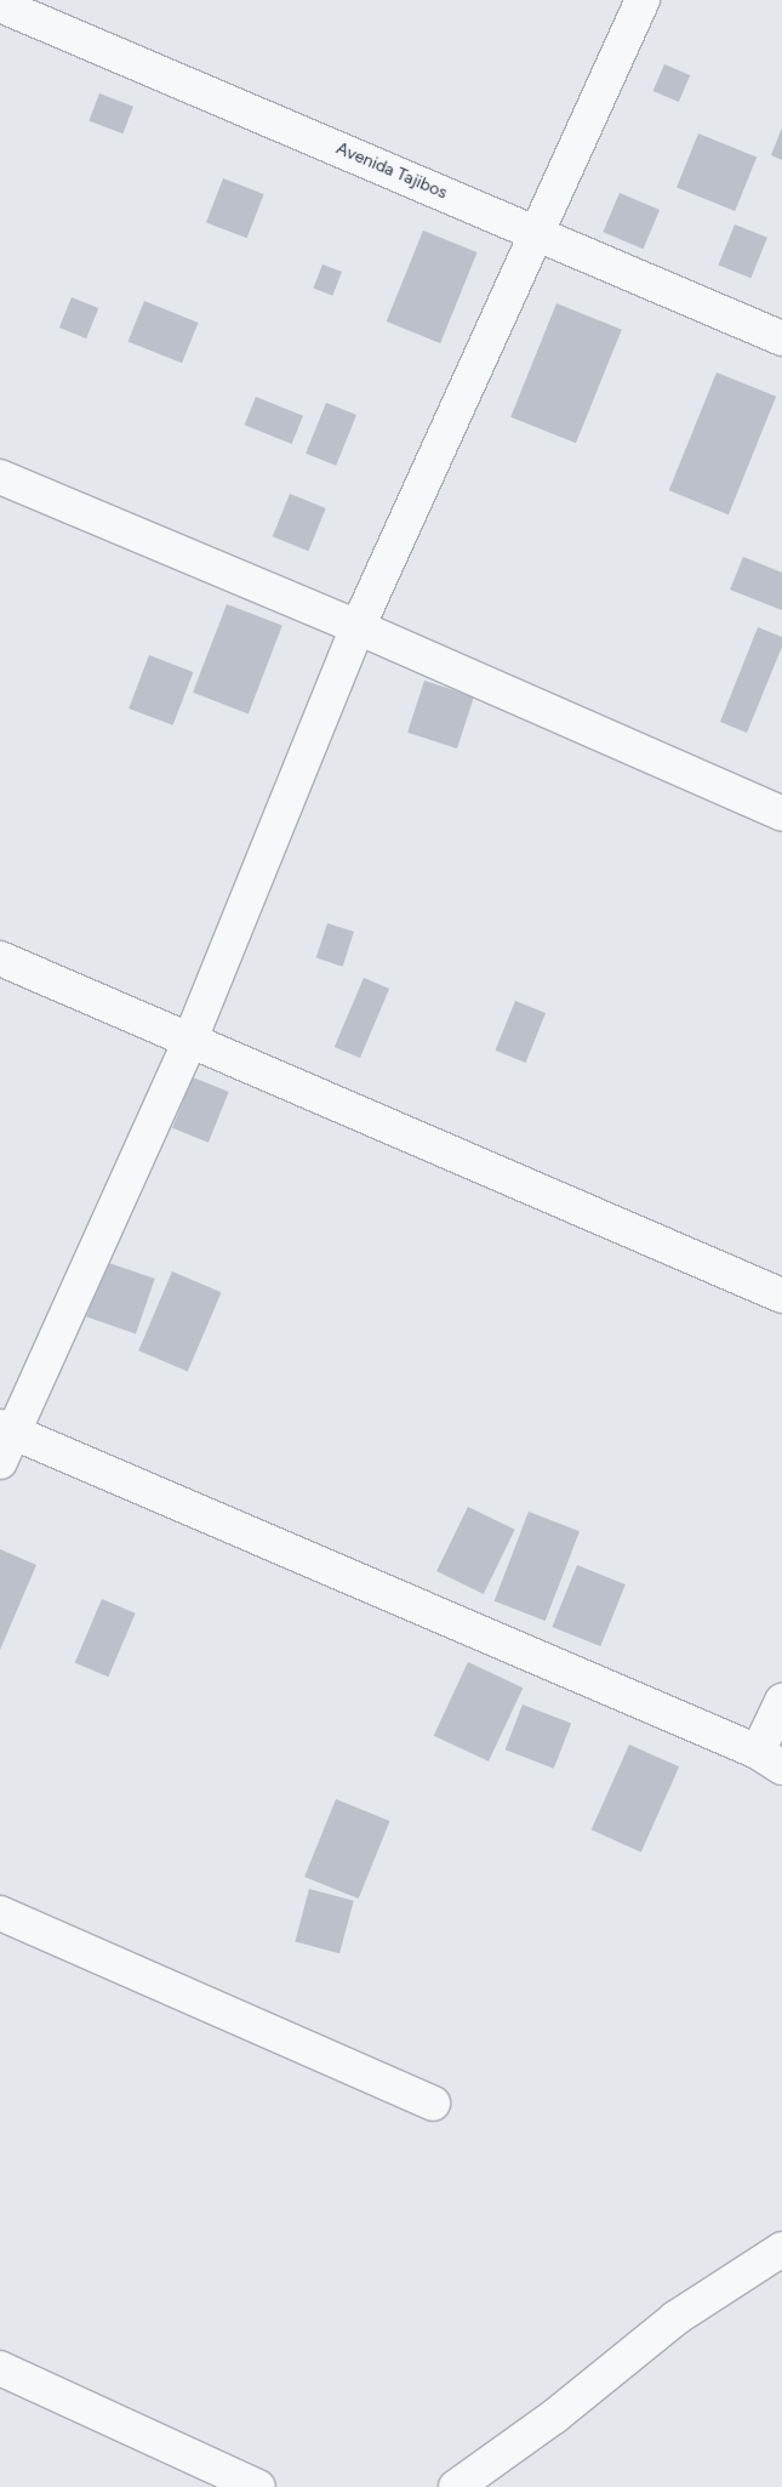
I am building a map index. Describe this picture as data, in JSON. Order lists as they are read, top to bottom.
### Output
{
  "streets": {
    "street": ["Avenida Tajibos"]
  }
}
